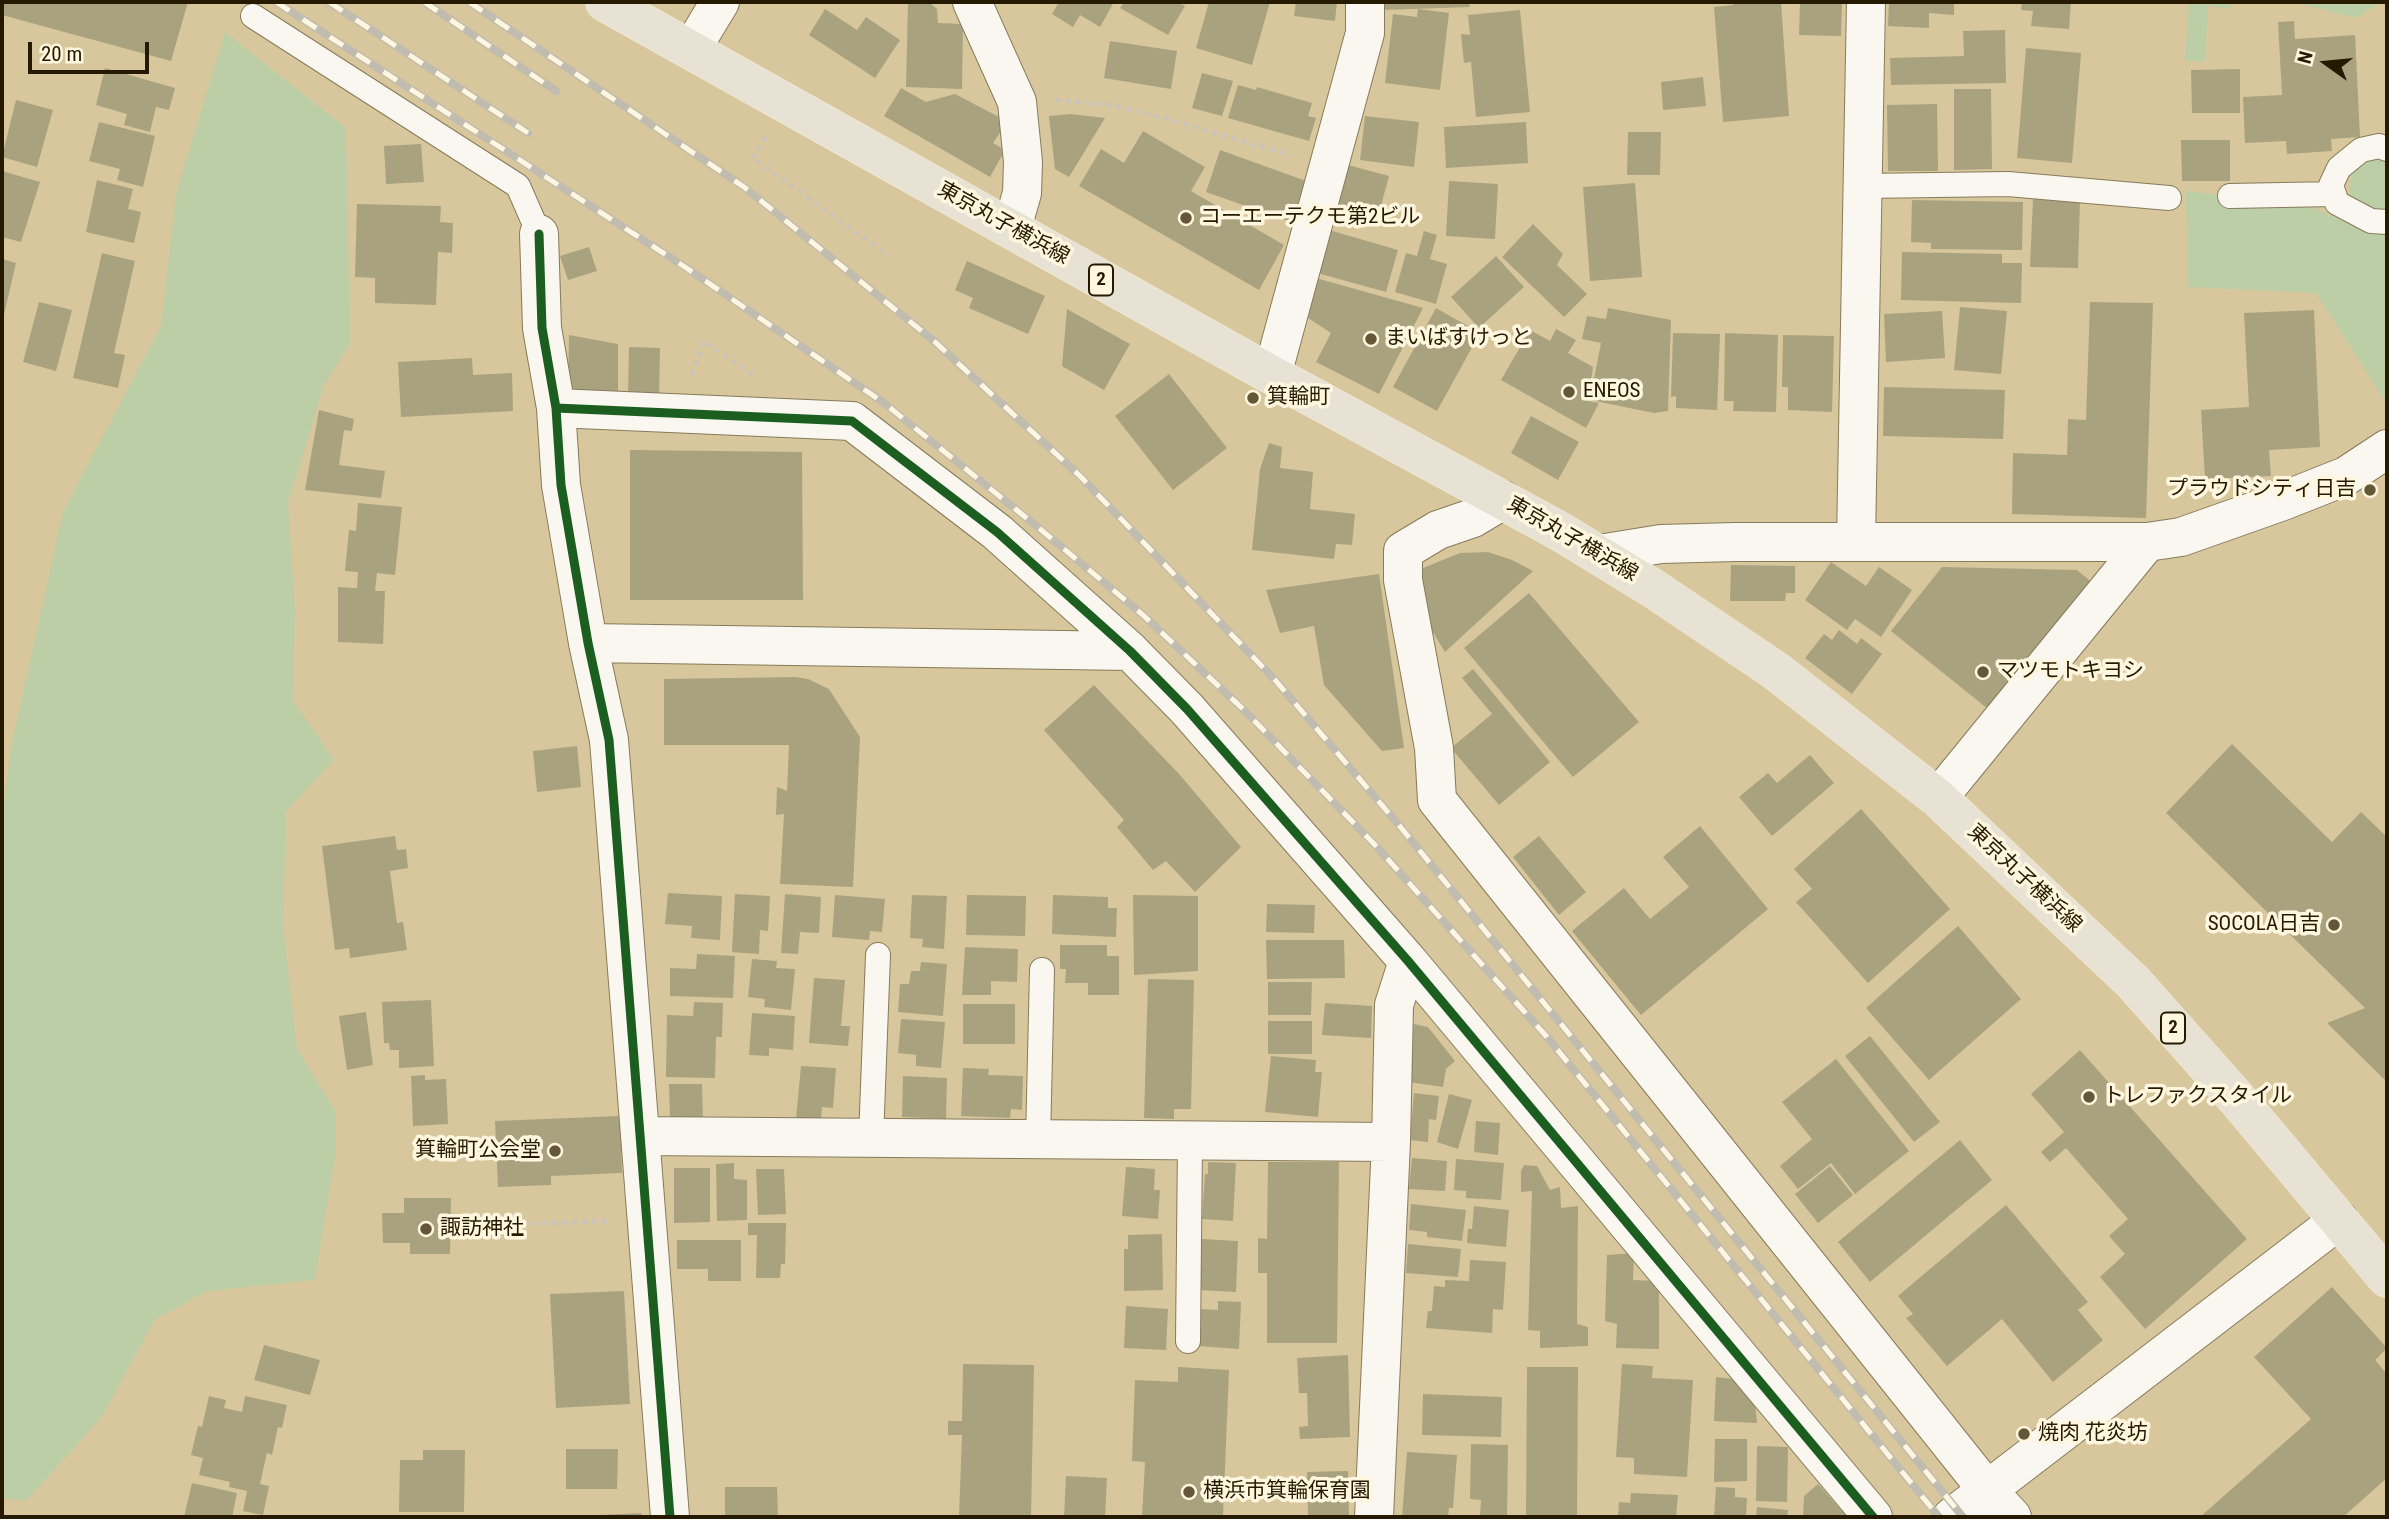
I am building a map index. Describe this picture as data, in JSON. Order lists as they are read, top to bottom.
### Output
{
  "streets": {
    "main road": ["東京丸子横浜線", "2"]
  },
  "places": [
    "コーエーテクモ第2ビル",
    "まいばすけっと",
    "ENEOS",
    "箕輪町",
    "プラウドシティ日吉",
    "マツモトキヨシ",
    "SOCOLA日吉",
    "トレファクスタイル",
    "箕輪町公会堂",
    "諏訪神社",
    "焼肉 花炎坊",
    "横浜市箕輪保育園"
  ],
  "scale_bar": "20 m",
  "north": "left"
}
